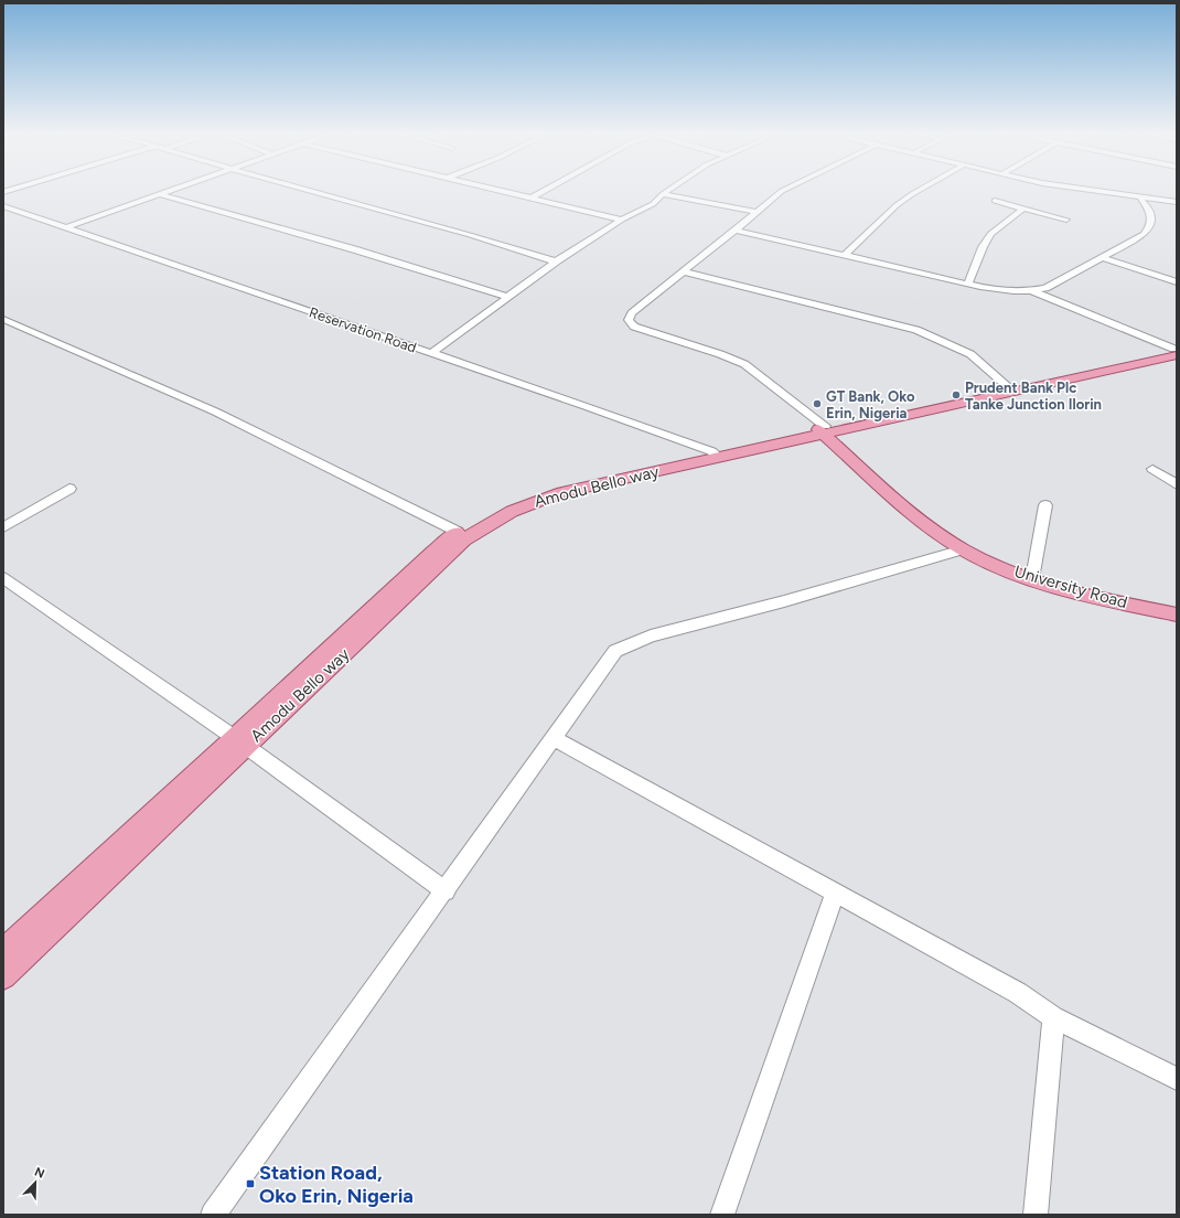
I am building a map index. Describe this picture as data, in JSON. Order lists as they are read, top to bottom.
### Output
{
  "streets": {
    "main road": ["Amodu Bello way", "University Road"],
    "street": ["Reservation Road"]
  },
  "crossings": [
    ["Reservation Road", "Amodu Bello way"],
    ["Amodu Bello way", "University Road"]
  ],
  "places": {
    "other": ["Prudent Bank Plc Tanke Junction Ilorin", "GT Bank, Oko Erin, Nigeria"],
    "transit": ["Station Road, Oko Erin, Nigeria"]
  },
  "north": "top right"
}
